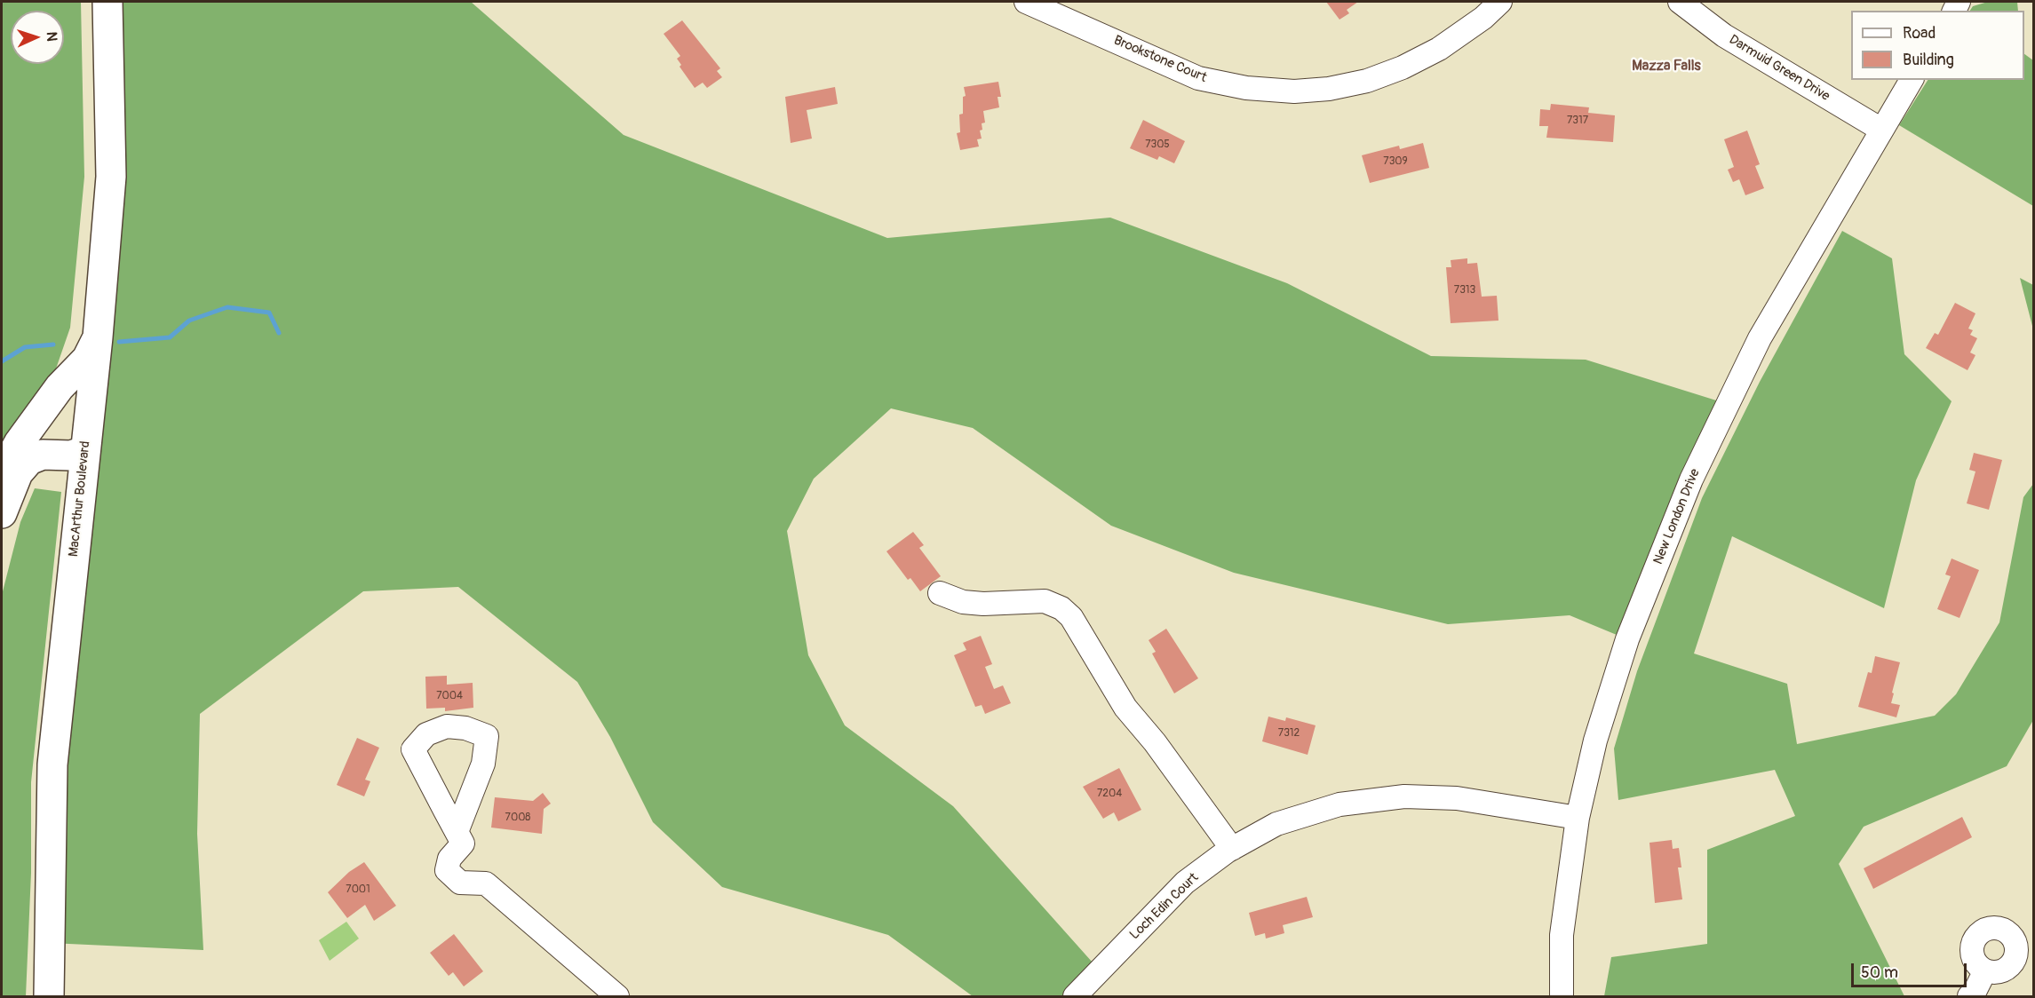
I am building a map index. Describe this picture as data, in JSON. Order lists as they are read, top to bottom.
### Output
{
  "streets": {
    "main road": ["MacArthur Boulevard"],
    "street": [
      "Brookstone Court",
      "Darmuid Green Drive",
      "New London Drive",
      "Loch Edin Court"
    ]
  },
  "crossings": [
    ["Darmuid Green Drive", "New London Drive"],
    ["New London Drive", "Loch Edin Court"]
  ],
  "districts": ["Mazza Falls"],
  "house_numbers": [
    "7317",
    "7305",
    "7309",
    "7313",
    "7004",
    "7312",
    "7204",
    "7008",
    "7001"
  ],
  "legend": ["Road", "Building"],
  "scale_bar": "50 m",
  "north": "right"
}
